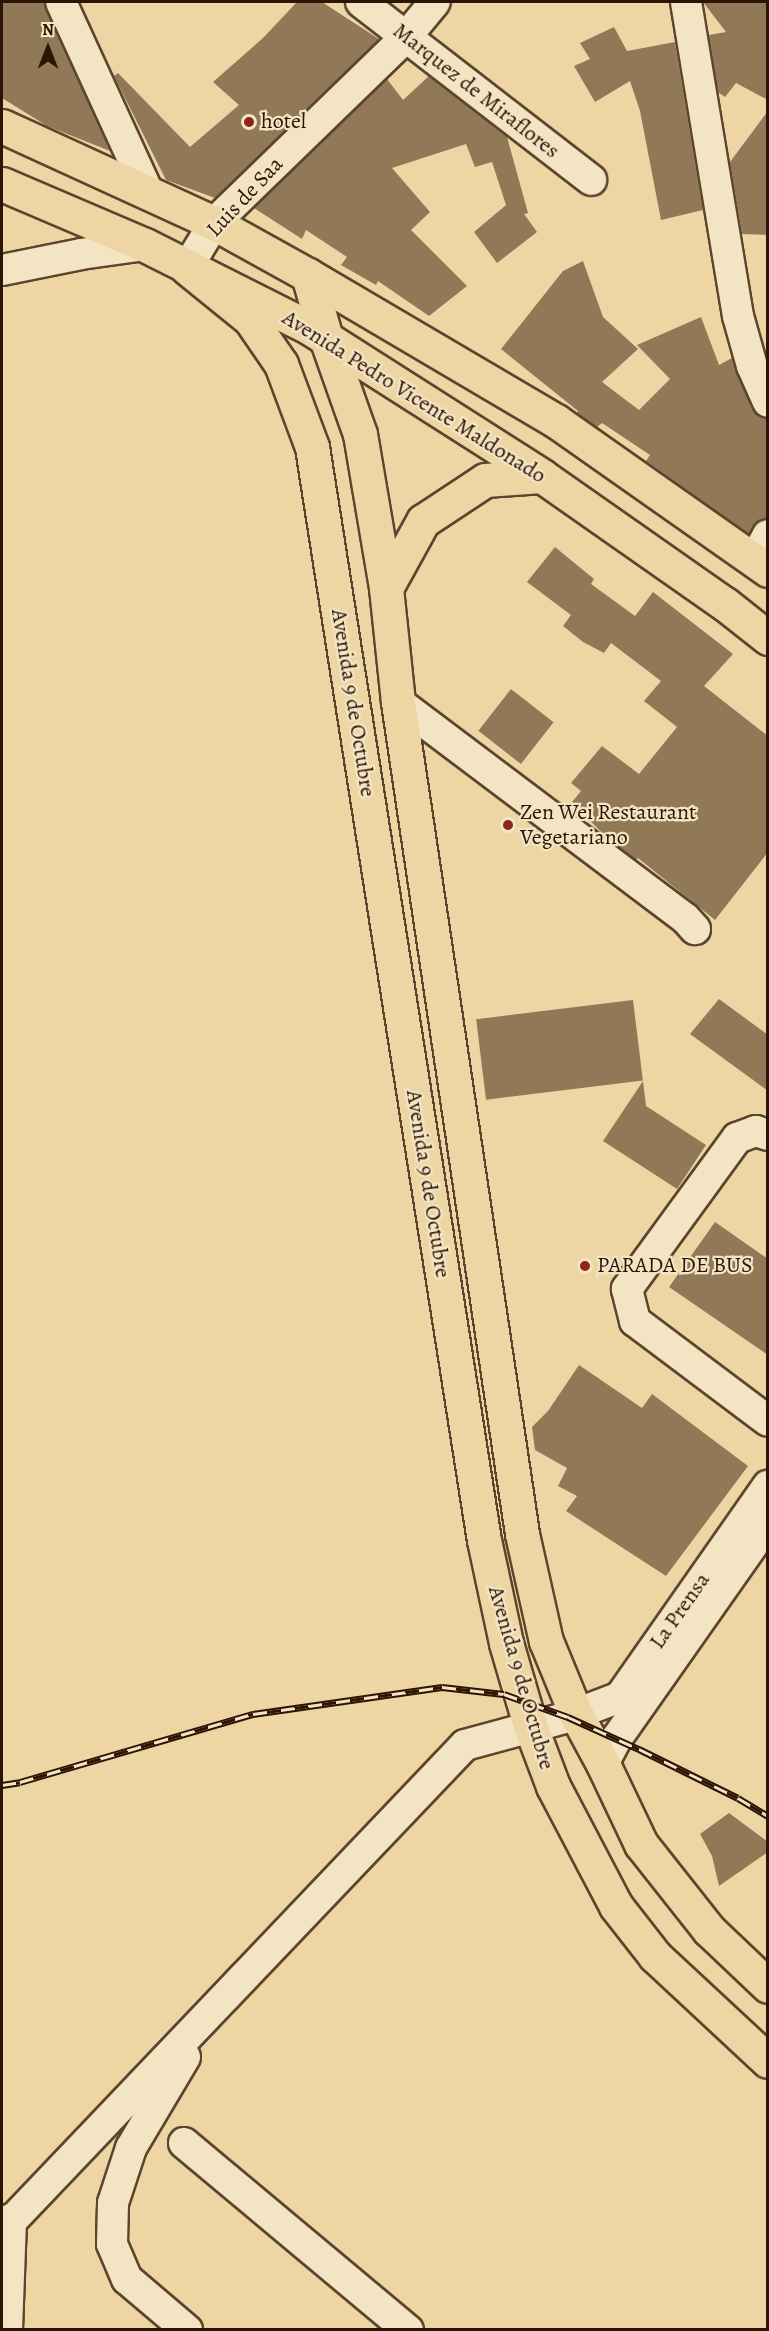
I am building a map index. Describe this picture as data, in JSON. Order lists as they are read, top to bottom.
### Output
{
  "streets": {
    "main road": ["Avenida Pedro Vicente Maldonado", "Avenida 9 de Octubre"],
    "street": ["Marquez de Miraflores", "Luis de Saa", "La Prensa"]
  },
  "crossings": [
    ["Marquez de Miraflores", "Luis de Saa"],
    ["Luis de Saa", "Avenida Pedro Vicente Maldonado"],
    ["Luis de Saa", "Avenida 9 de Octubre"],
    ["Avenida Pedro Vicente Maldonado", "Avenida 9 de Octubre"],
    ["Avenida 9 de Octubre", "La Prensa"]
  ],
  "places": ["hotel", "Zen Wei Restaurant Vegetariano", "PARADA DE BUS"],
  "north": "top"
}
